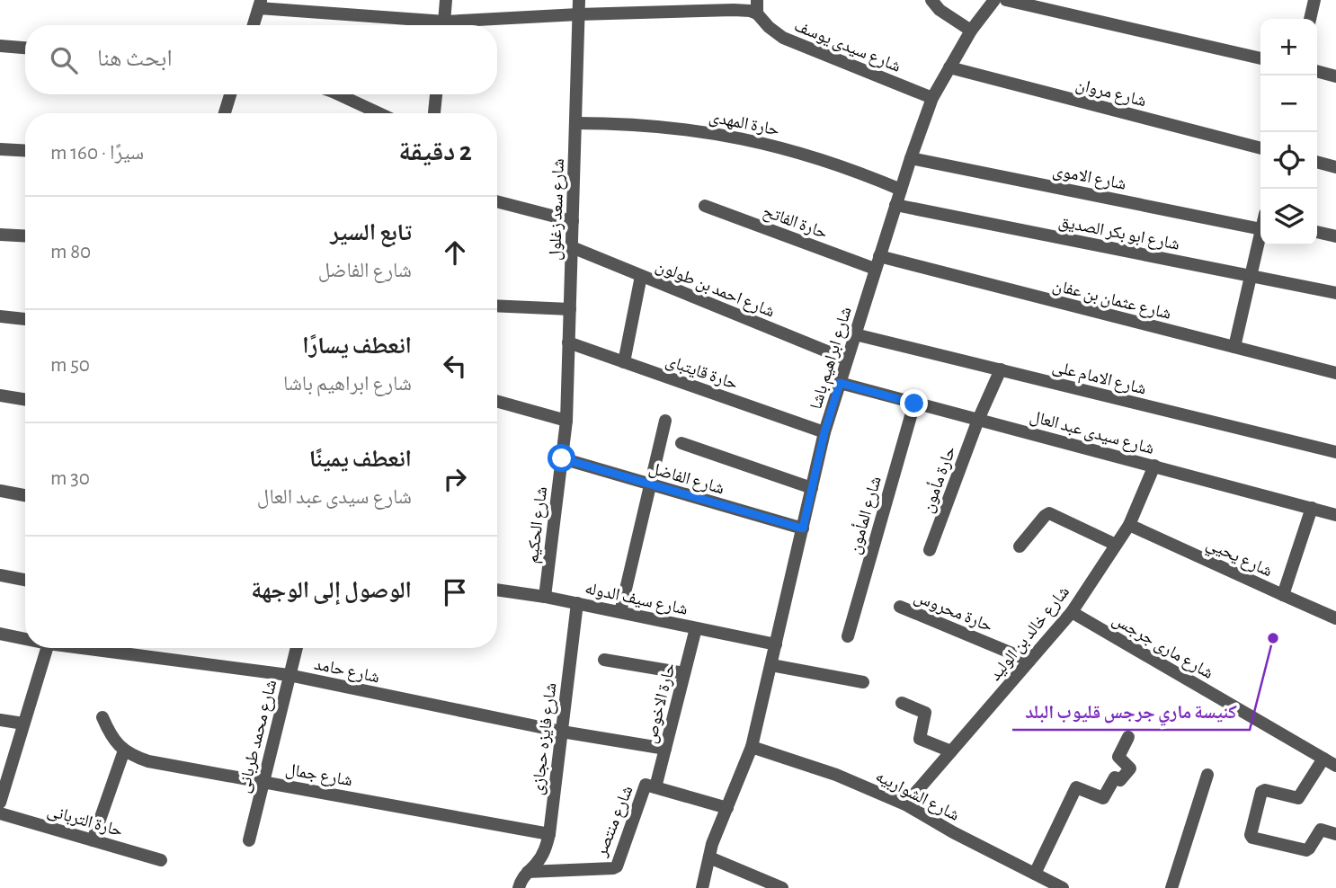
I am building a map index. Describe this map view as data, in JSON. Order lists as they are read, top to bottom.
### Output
{
  "streets": {
    "street": [
      "شارع سيدى يوسف",
      "شارع مروان",
      "حارة المهدى",
      "شارع الاموى",
      "شارع سعد زغلول",
      "حارة الفاتح",
      "شارع ابو بكر الصديق",
      "شارع احمد بن طولون",
      "شارع عثمان بن عفان",
      "شارع ابراهيم باشا",
      "حارة قايتباى",
      "شارع الامام على",
      "شارع سيدى عبد العال",
      "شارع الفاضل",
      "حارة مأمون",
      "شارع المأمون",
      "شارع الحكيم",
      "شارع يحيي",
      "شارع سيف الدوله",
      "حارة محروس",
      "شارع خالد بن الوليد",
      "شارع مارى جرجس",
      "شارع حامد",
      "حارة الاخوص",
      "شارع محمد طربانى",
      "شارع فايزه حجازى",
      "شارع جمال",
      "شارع الشواربيه",
      "حارة التربانى",
      "شارع منتصر"
    ]
  },
  "crossings": [
    ["شارع سيدى يوسف", "شارع ابراهيم باشا"],
    ["شارع مروان", "شارع ابراهيم باشا"],
    ["حارة المهدى", "شارع سعد زغلول"],
    ["حارة المهدى", "شارع ابراهيم باشا"],
    ["شارع الاموى", "شارع ابراهيم باشا"],
    ["شارع سعد زغلول", "شارع احمد بن طولون"],
    ["شارع سعد زغلول", "حارة قايتباى"],
    ["شارع سعد زغلول", "شارع الحكيم"],
    ["حارة الفاتح", "شارع عثمان بن عفان"],
    ["حارة الفاتح", "شارع ابراهيم باشا"],
    ["شارع ابو بكر الصديق", "شارع ابراهيم باشا"],
    ["شارع احمد بن طولون", "شارع ابراهيم باشا"],
    ["شارع عثمان بن عفان", "شارع ابراهيم باشا"],
    ["شارع ابراهيم باشا", "حارة قايتباى"],
    ["شارع ابراهيم باشا", "شارع الامام على"],
    ["شارع ابراهيم باشا", "شارع سيدى عبد العال"],
    ["شارع ابراهيم باشا", "شارع الفاضل"],
    ["شارع ابراهيم باشا", "شارع سيف الدوله"],
    ["شارع ابراهيم باشا", "شارع الشواربيه"],
    ["شارع ابراهيم باشا", "شارع منتصر"],
    ["شارع الامام على", "حارة مأمون"],
    ["شارع سيدى عبد العال", "حارة مأمون"],
    ["شارع سيدى عبد العال", "شارع المأمون"],
    ["شارع سيدى عبد العال", "شارع خالد بن الوليد"],
    ["شارع الفاضل", "شارع الحكيم"],
    ["شارع الحكيم", "شارع سيف الدوله"],
    ["شارع يحيي", "شارع خالد بن الوليد"],
    ["شارع سيف الدوله", "حارة الاخوص"],
    ["شارع سيف الدوله", "شارع فايزه حجازى"],
    ["حارة محروس", "شارع خالد بن الوليد"],
    ["شارع خالد بن الوليد", "شارع مارى جرجس"],
    ["شارع خالد بن الوليد", "شارع الشواربيه"],
    ["شارع حامد", "حارة الاخوص"],
    ["شارع حامد", "شارع محمد طربانى"],
    ["شارع حامد", "شارع فايزه حجازى"],
    ["حارة الاخوص", "شارع منتصر"],
    ["شارع محمد طربانى", "شارع جمال"],
    ["شارع فايزه حجازى", "شارع جمال"],
    ["شارع فايزه حجازى", "شارع منتصر"]
  ],
  "places": ["كنيسة ماري جرجس قليوب البلد"],
  "page": {
    "map_buttons": ["+", "−"],
    "search": "ابحث هنا",
    "heading": ["2 دقيقة", "سيرًا · 160 m"],
    "list": [
      ["تابع السير", "شارع الفاضل", "80 m"],
      ["انعطف يسارًا", "شارع ابراهيم باشا", "50 m"],
      ["انعطف يمينًا", "شارع سيدى عبد العال", "30 m"],
      "الوصول إلى الوجهة"
    ]
  }
}
